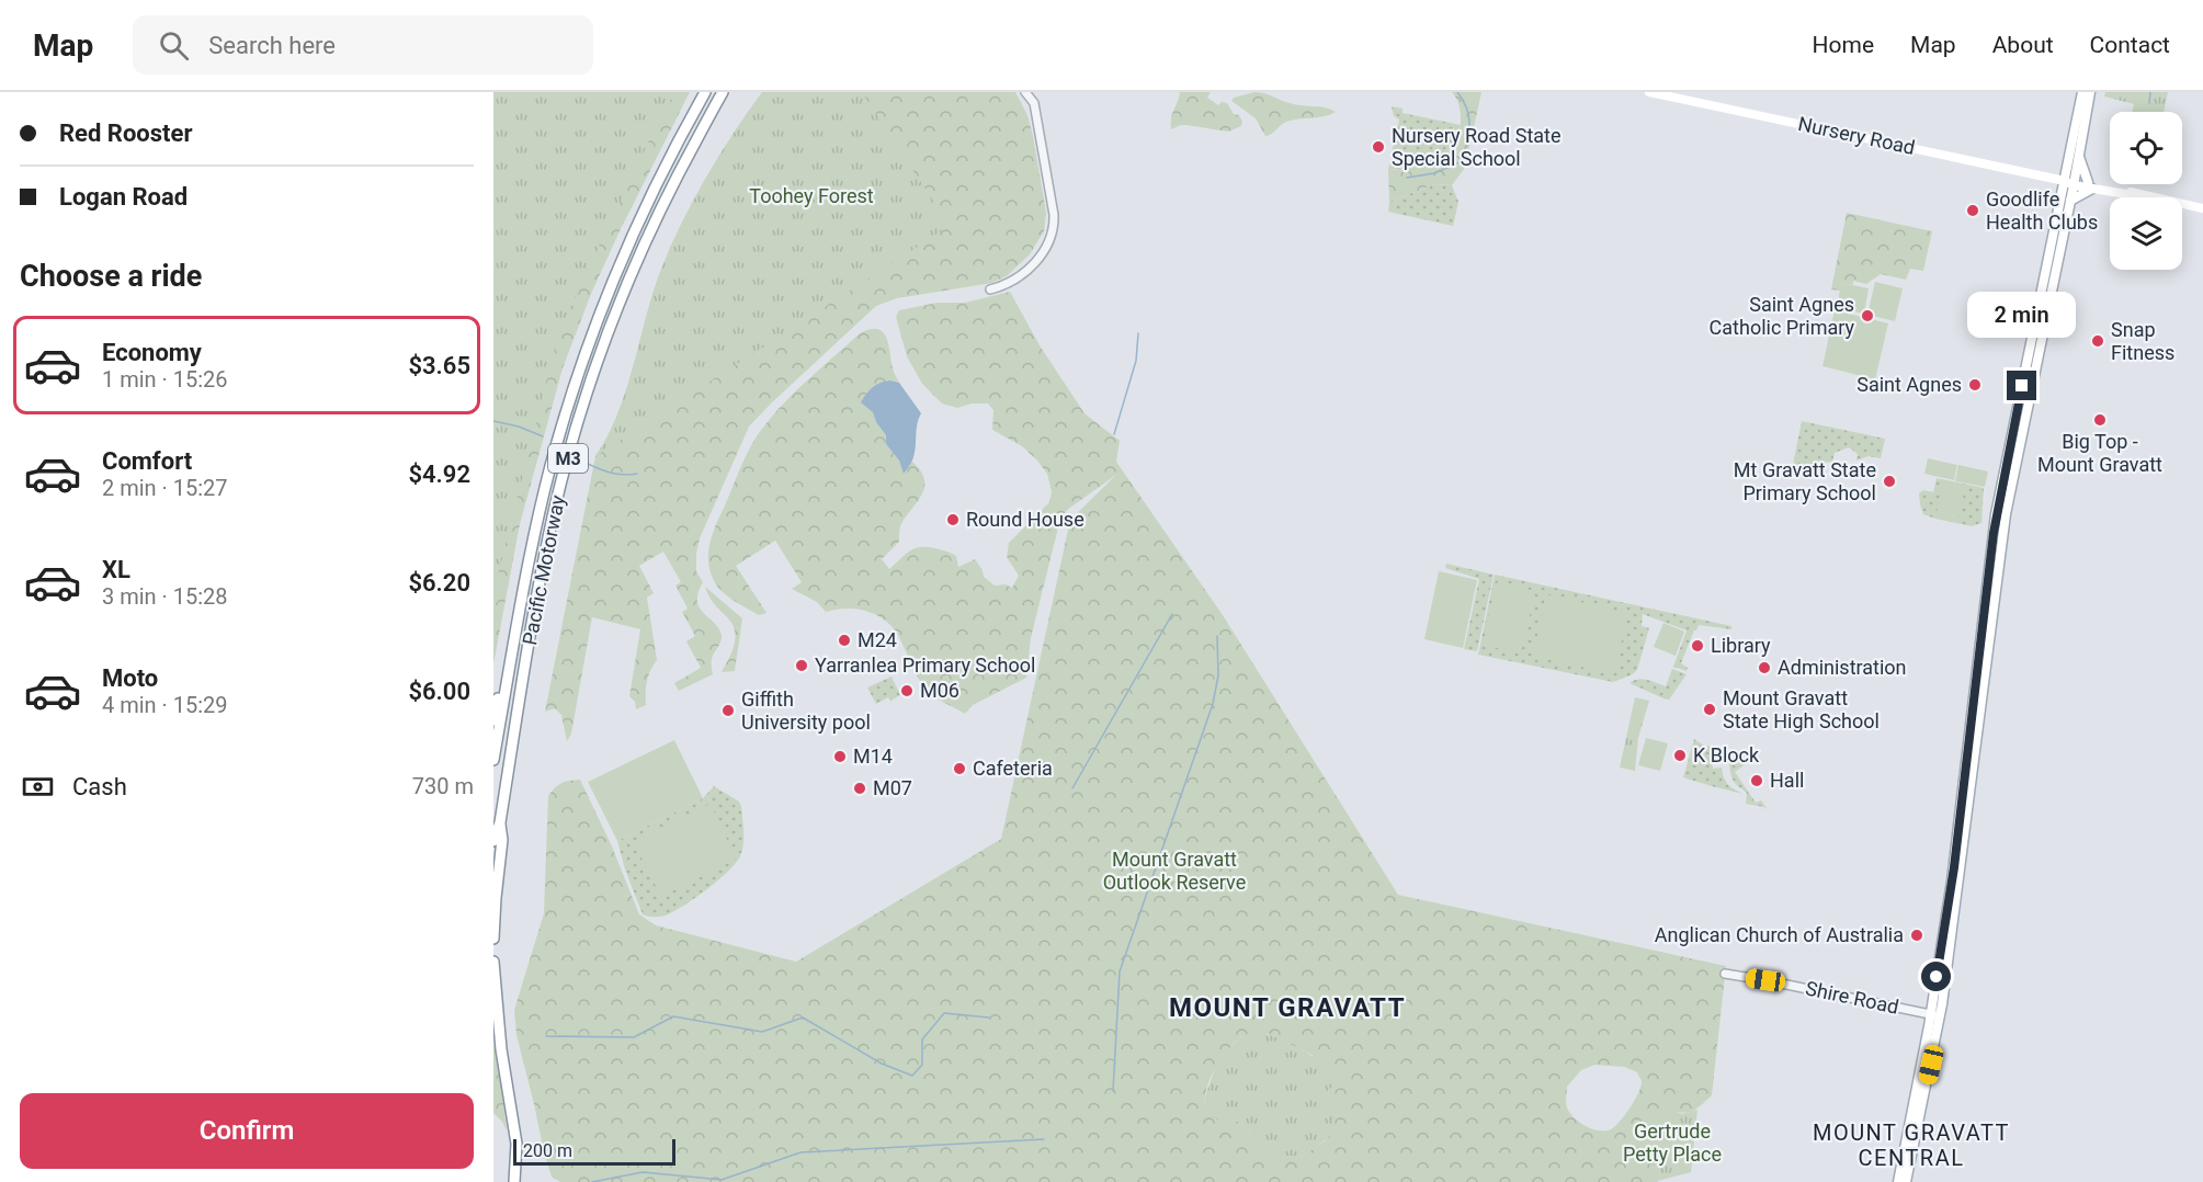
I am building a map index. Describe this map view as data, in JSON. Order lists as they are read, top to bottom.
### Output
{
  "streets": {
    "highway": ["M3", "Pacific Motorway"],
    "main road": ["Nursery Road"],
    "street": ["Shire Road"]
  },
  "districts": ["MOUNT GRAVATT", "MOUNT GRAVATT CENTRAL"],
  "parks": ["Toohey Forest", "Mount Gravatt Outlook Reserve", "Gertrude Petty Place"],
  "places": [
    "Nursery Road State Special School",
    "Goodlife Health Clubs",
    "Saint Agnes Catholic Primary",
    "Snap Fitness",
    "Saint Agnes",
    "Big Top - Mount Gravatt",
    "Mt Gravatt State Primary School",
    "Round House",
    "M24",
    "Library",
    "Yarranlea Primary School",
    "Administration",
    "M06",
    "Mount Gravatt State High School",
    "Giffith University pool",
    "K Block",
    "M14",
    "Cafeteria",
    "Hall",
    "M07",
    "Anglican Church of Australia"
  ],
  "scale_bar": "200 m",
  "page": {
    "header": "Map",
    "search": "Search here",
    "nav": [
      "Home",
      "Map",
      "About",
      "Contact"
    ],
    "banner": ["Red Rooster", "Logan Road"],
    "heading": "Choose a ride",
    "bubble": "2 min",
    "list": [
      {
        "name": "Economy",
        "note": "1 min · 15:26",
        "value": "$3.65"
      },
      {
        "name": "Comfort",
        "note": "2 min · 15:27",
        "value": "$4.92"
      },
      {
        "name": "XL",
        "note": "3 min · 15:28",
        "value": "$6.20"
      },
      {
        "name": "Moto",
        "note": "4 min · 15:29",
        "value": "$6.00"
      }
    ],
    "pay": ["Cash", "730 m"],
    "buttons": "Confirm",
    "scale": "200 m"
  }
}
